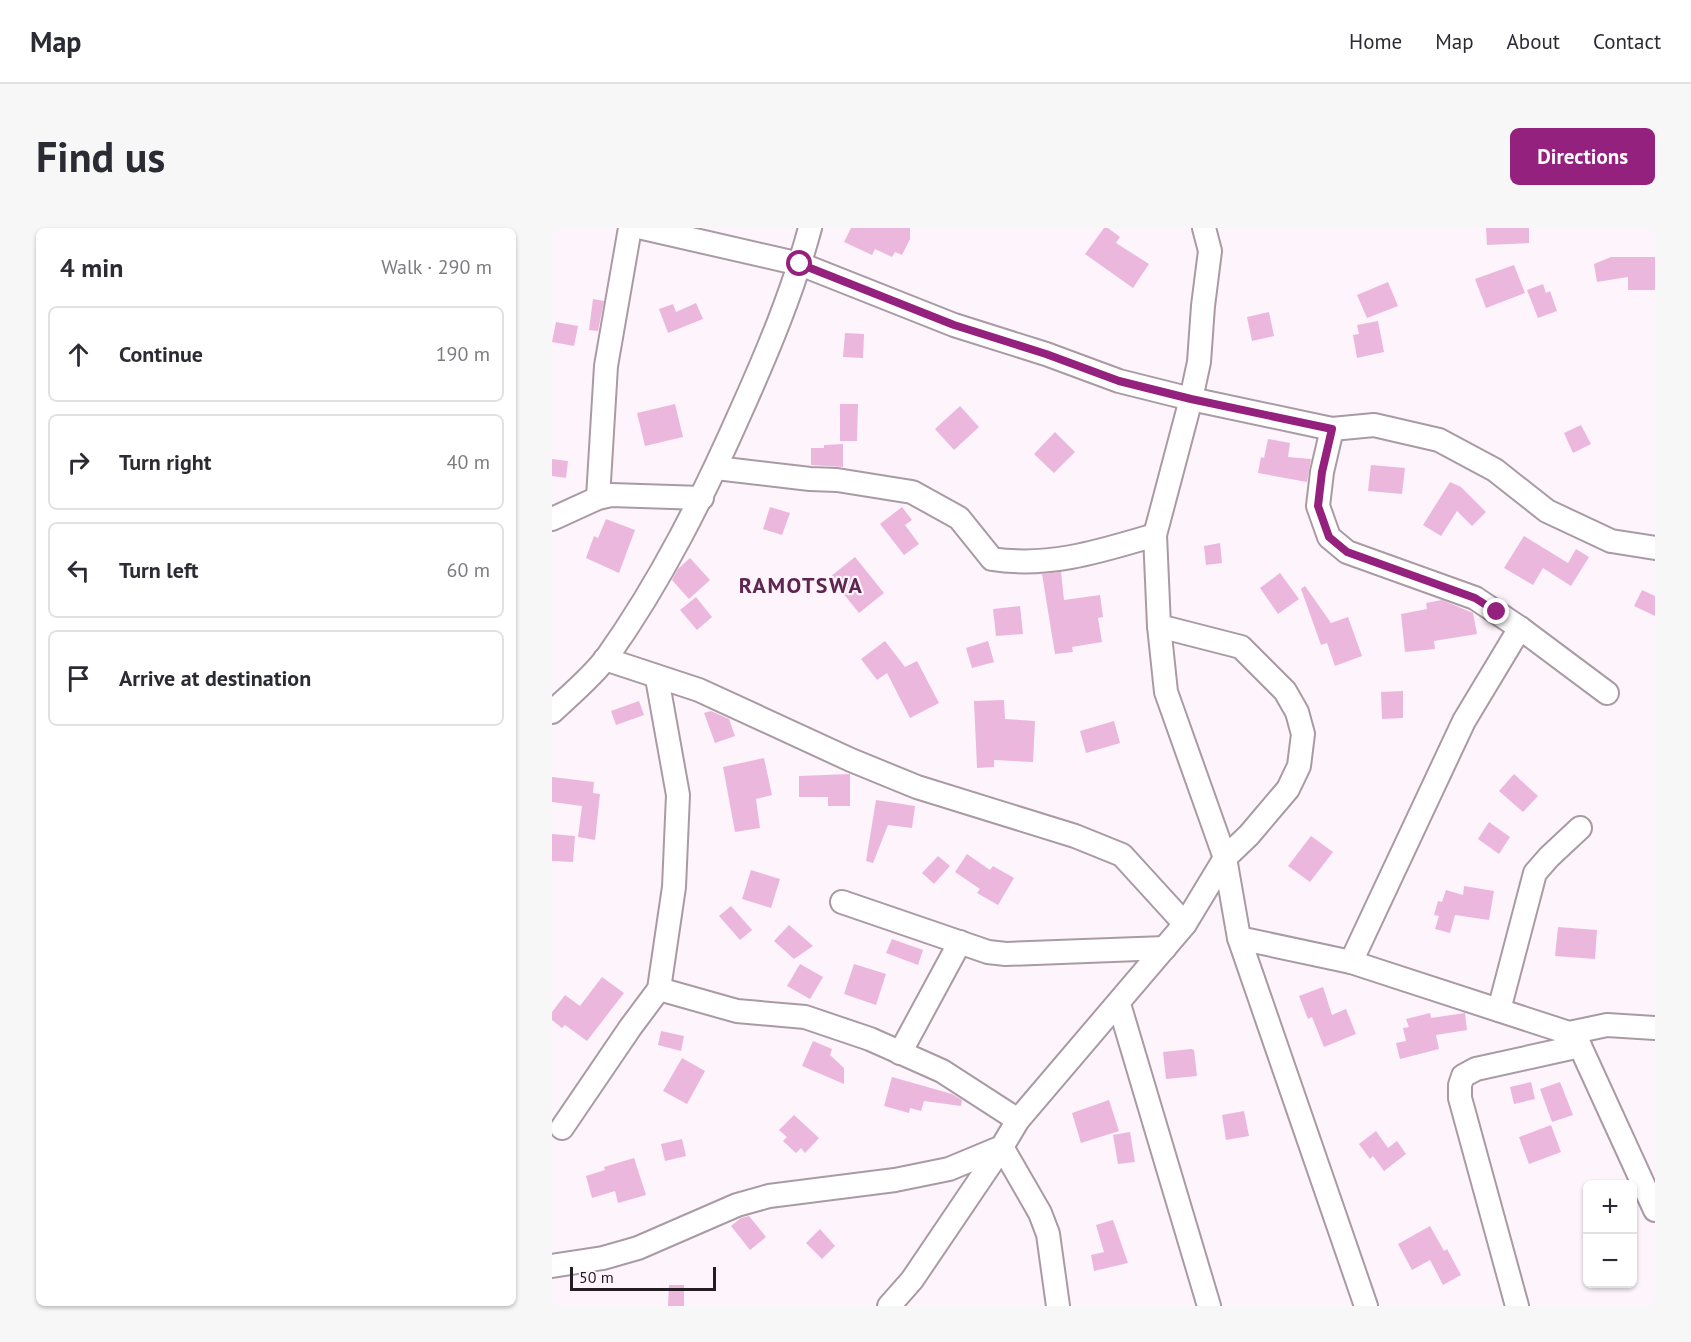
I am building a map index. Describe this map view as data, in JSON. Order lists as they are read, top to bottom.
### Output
{
  "districts": ["RAMOTSWA"],
  "scale_bar": "50 m",
  "page": {
    "header": "Map",
    "nav": [
      "Home",
      "Map",
      "About",
      "Contact"
    ],
    "buttons": "Directions",
    "title": "Find us",
    "heading": ["4 min", "Walk · 290 m"],
    "list": [
      ["Continue", "190 m"],
      ["Turn right", "40 m"],
      ["Turn left", "60 m"],
      "Arrive at destination"
    ],
    "map_buttons": ["+", "−"],
    "scale": "50 m"
  }
}
